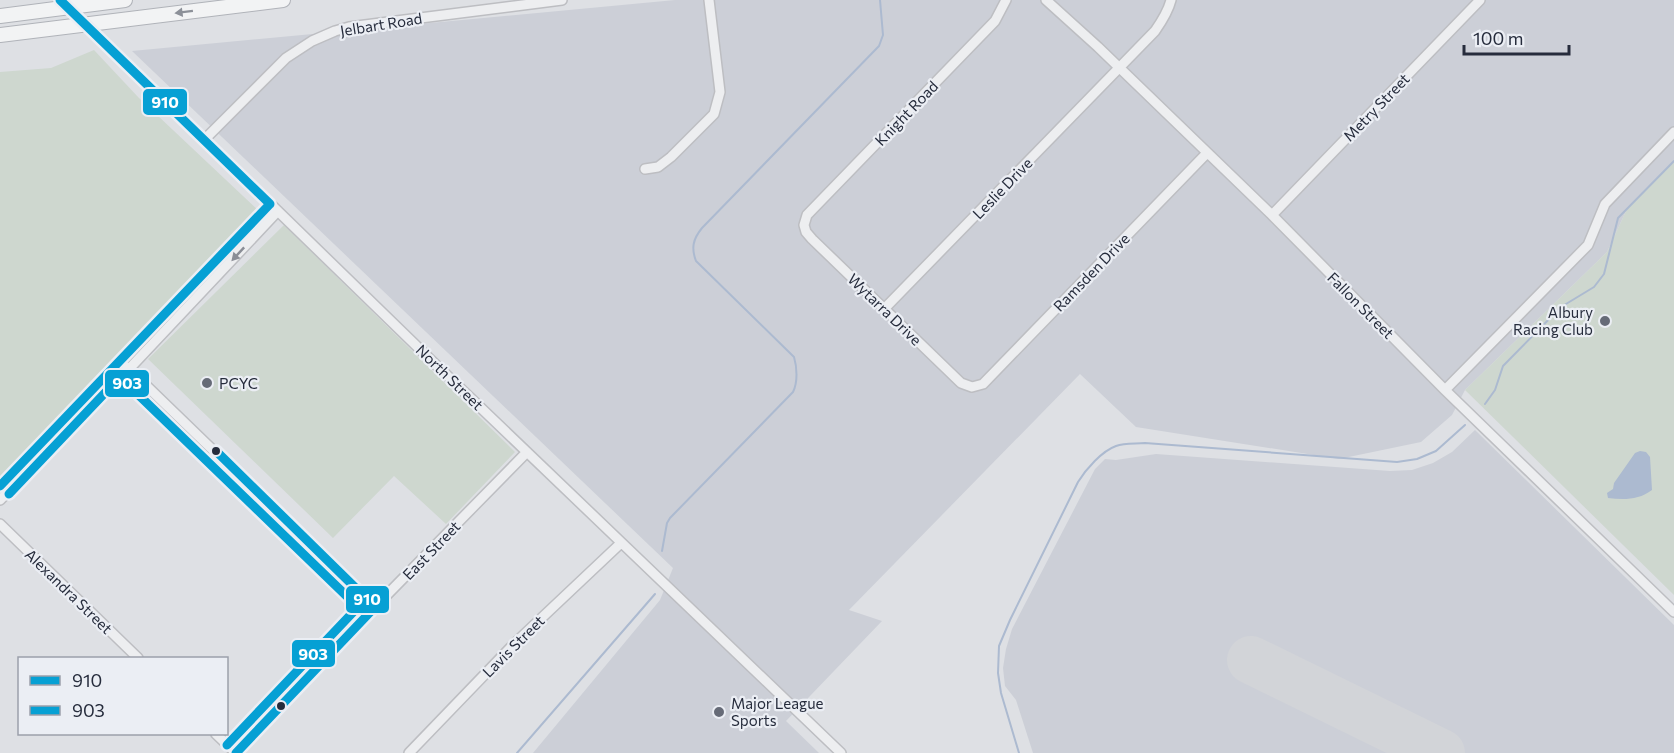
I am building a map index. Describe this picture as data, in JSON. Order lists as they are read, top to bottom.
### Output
{
  "streets": {
    "street": [
      "Jelbart Road",
      "Metry Street",
      "Knight Road",
      "Leslie Drive",
      "Ramsden Drive",
      "Fallon Street",
      "Wytarra Drive",
      "North Street",
      "East Street",
      "Alexandra Street",
      "Lavis Street"
    ]
  },
  "crossings": [
    ["Jelbart Road", "North Street"],
    ["Metry Street", "Fallon Street"],
    ["Knight Road", "Wytarra Drive"],
    ["Leslie Drive", "Fallon Street"],
    ["Leslie Drive", "Wytarra Drive"],
    ["Ramsden Drive", "Fallon Street"],
    ["Ramsden Drive", "Wytarra Drive"],
    ["North Street", "East Street"],
    ["North Street", "Lavis Street"]
  ],
  "places": ["Albury Racing Club", "PCYC", "Major League Sports"],
  "lines": ["transit line 910", "transit line 903"],
  "legend": ["910", "903"],
  "scale_bar": "100 m"
}
